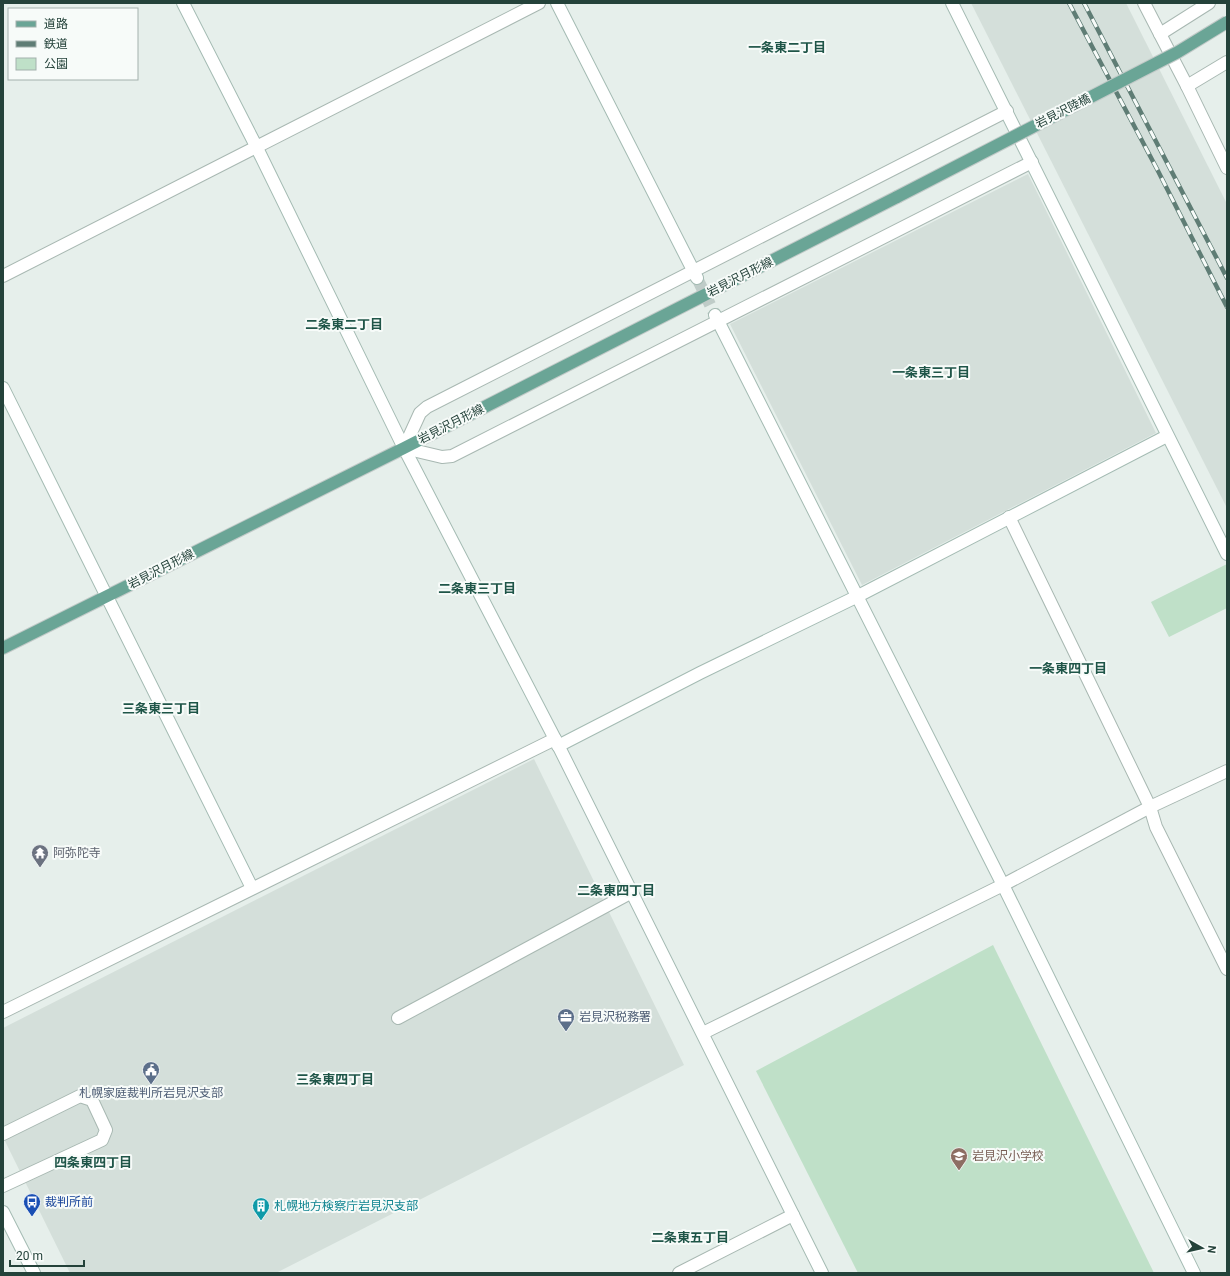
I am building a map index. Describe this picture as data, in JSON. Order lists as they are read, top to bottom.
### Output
{
  "streets": {
    "main road": ["岩見沢陸橋", "岩見沢月形線"]
  },
  "crossings": [
    ["岩見沢陸橋", "岩見沢月形線"]
  ],
  "districts": [
    "一条東二丁目",
    "二条東二丁目",
    "一条東三丁目",
    "二条東三丁目",
    "一条東四丁目",
    "三条東三丁目",
    "二条東四丁目",
    "三条東四丁目",
    "四条東四丁目",
    "二条東五丁目"
  ],
  "places": {
    "temple": ["阿弥陀寺"],
    "office": ["岩見沢税務署"],
    "public building": ["札幌家庭裁判所岩見沢支部"],
    "school or university": ["岩見沢小学校"],
    "bus stop": ["裁判所前"],
    "building": ["札幌地方検察庁岩見沢支部"]
  },
  "legend": ["道路", "鉄道", "公園"],
  "scale_bar": "20 m",
  "north": "right"
}
